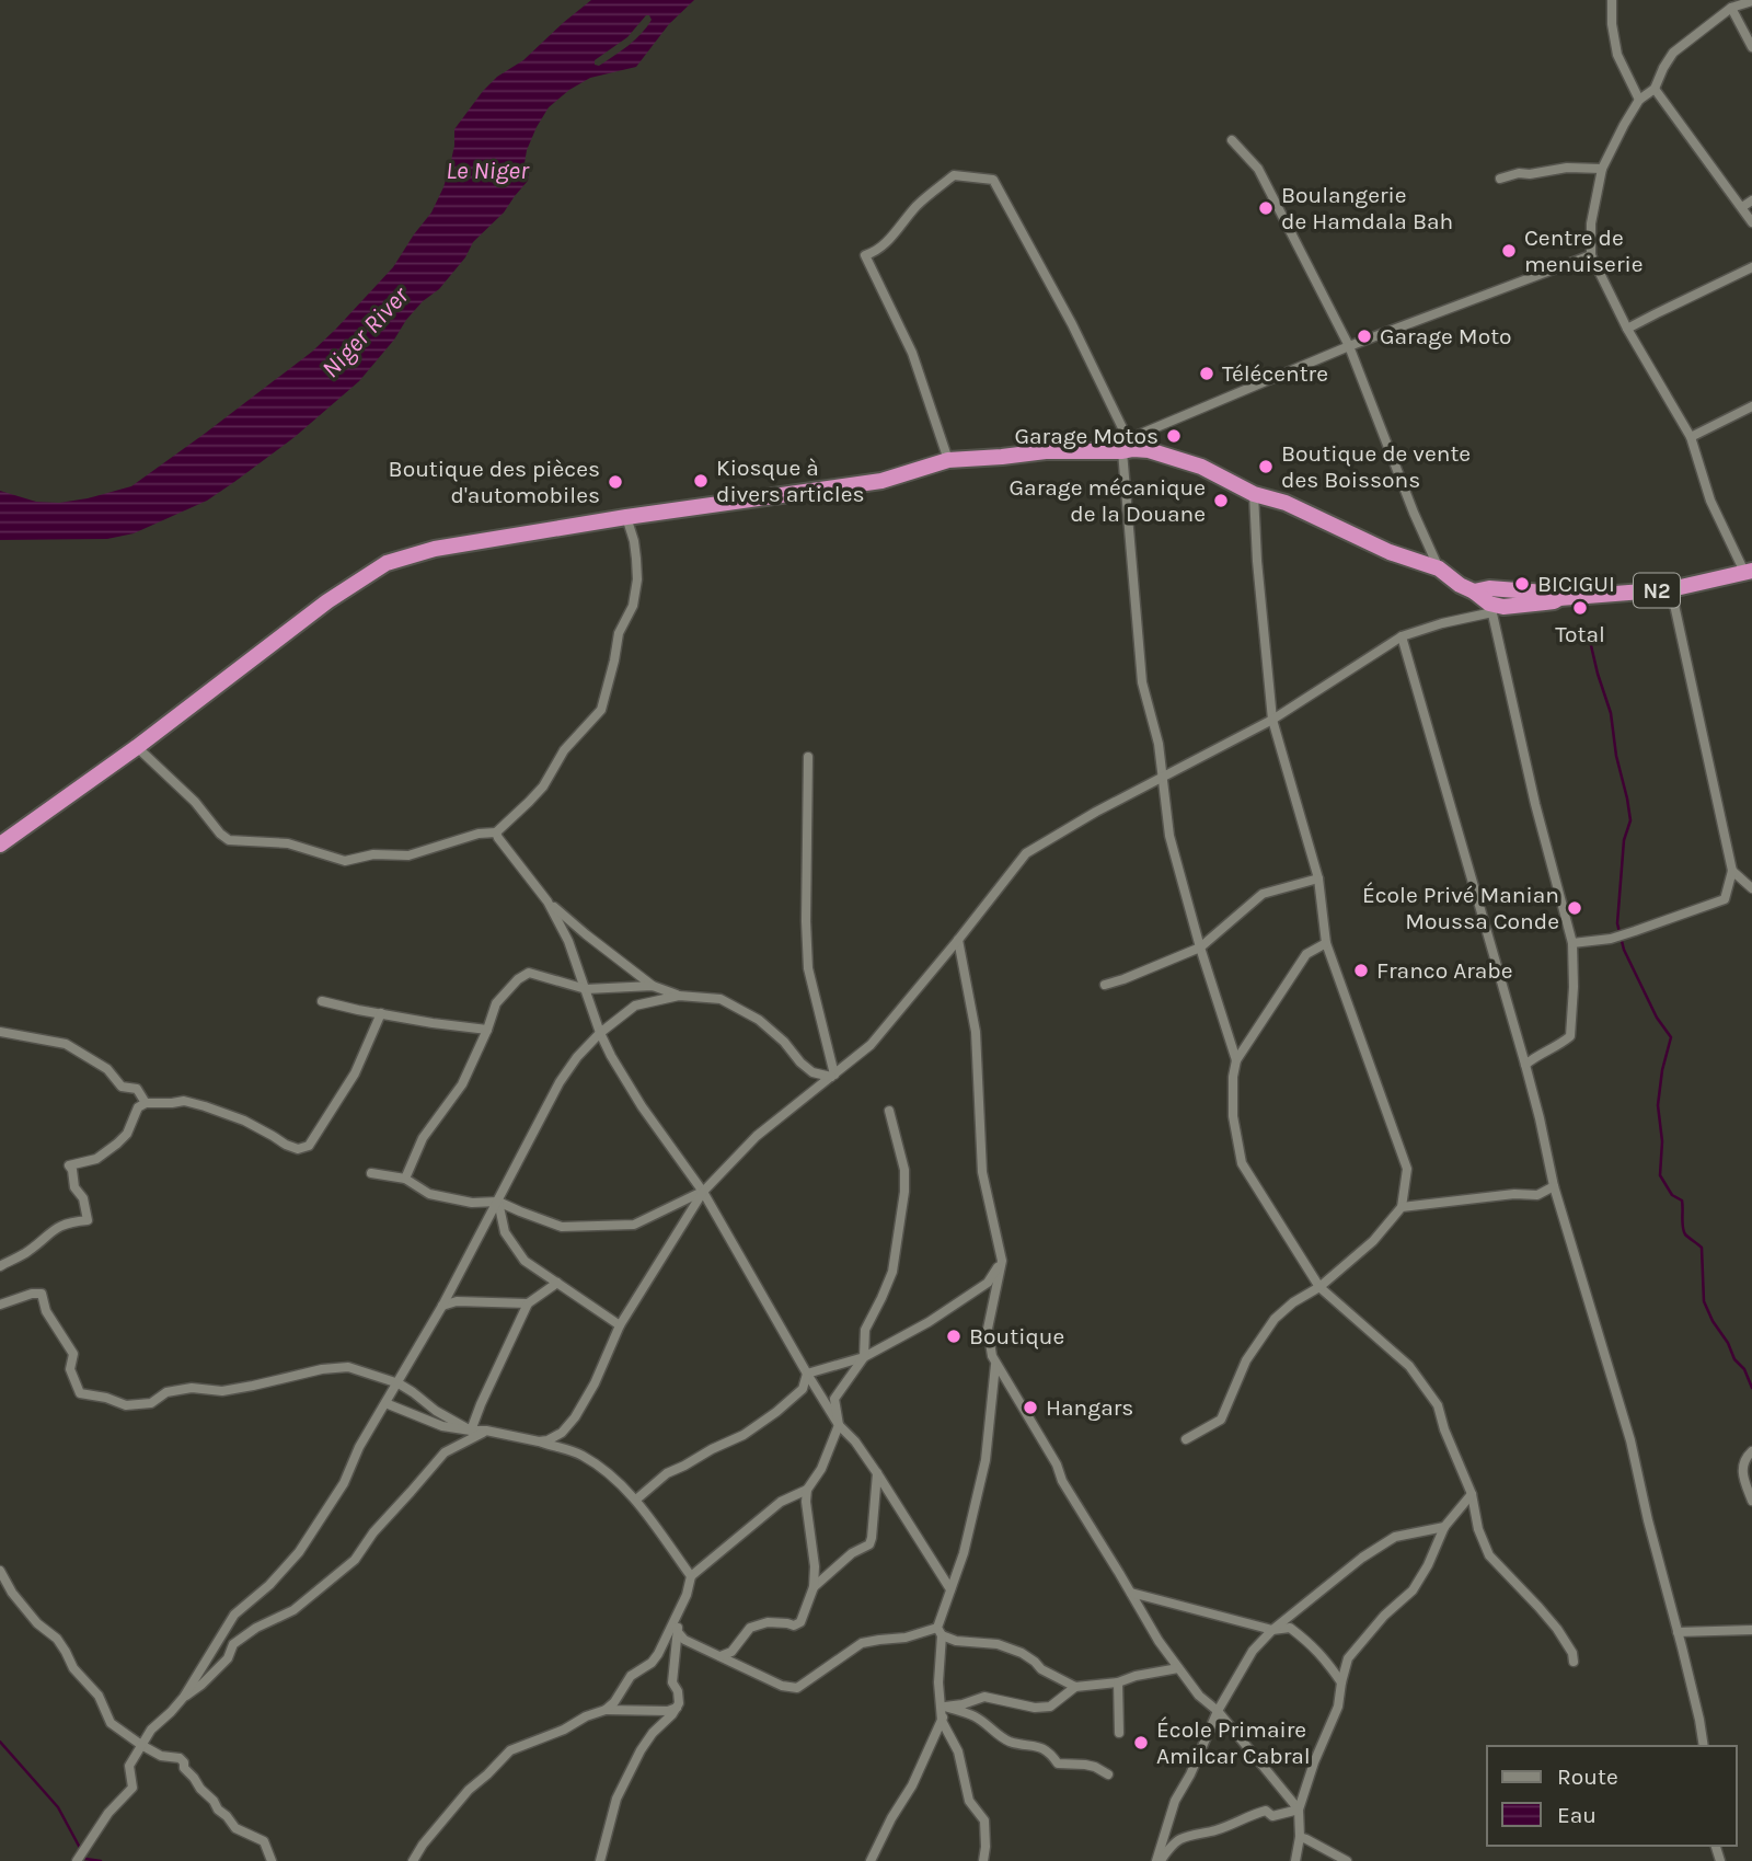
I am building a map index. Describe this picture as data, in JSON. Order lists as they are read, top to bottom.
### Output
{
  "streets": {
    "highway": ["N2"]
  },
  "water": ["Le Niger", "Niger River"],
  "places": [
    "Boulangerie de Hamdala Bah",
    "Centre de menuiserie",
    "Garage Moto",
    "Télécentre",
    "Garage Motos",
    "Boutique de vente des Boissons",
    "Kiosque à divers articles",
    "Boutique des pièces d'automobiles",
    "Garage mécanique de la Douane",
    "BICIGUI",
    "Total",
    "École Privé Manian Moussa Conde",
    "Franco Arabe",
    "Boutique",
    "Hangars",
    "École Primaire Amilcar Cabral"
  ],
  "legend": ["Route", "Eau"]
}
